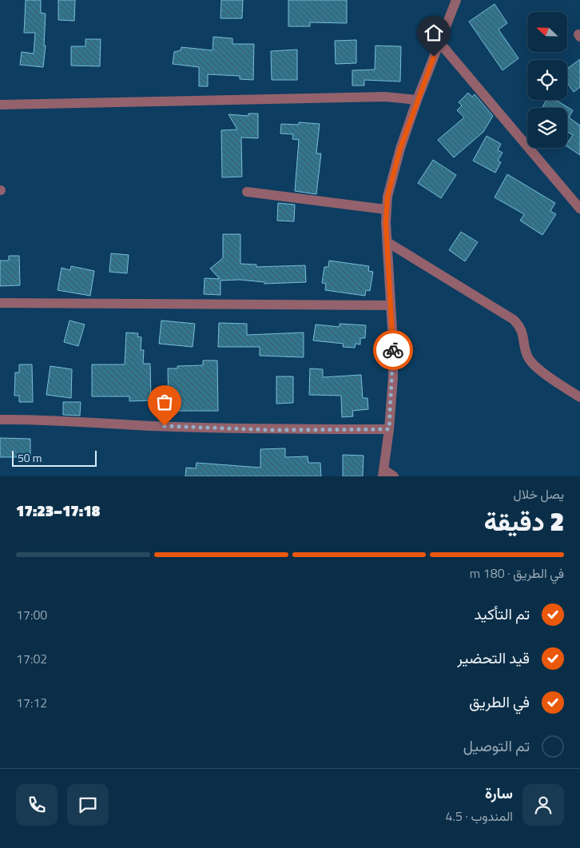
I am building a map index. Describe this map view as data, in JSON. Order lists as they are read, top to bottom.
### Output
{
  "scale_bar": "50 m",
  "north": "left",
  "page": {
    "scale": "50 m",
    "heading": ["2 دقيقة", "يصل خلال", "17:18–17:23"],
    "panel": ["سارة", "المندوب · 4.5"],
    "bar": "في الطريق · 180 m",
    "list": [
      ["تم التأكيد", "17:00"],
      ["قيد التحضير", "17:02"],
      ["في الطريق", "17:12"],
      "تم التوصيل"
    ]
  }
}
